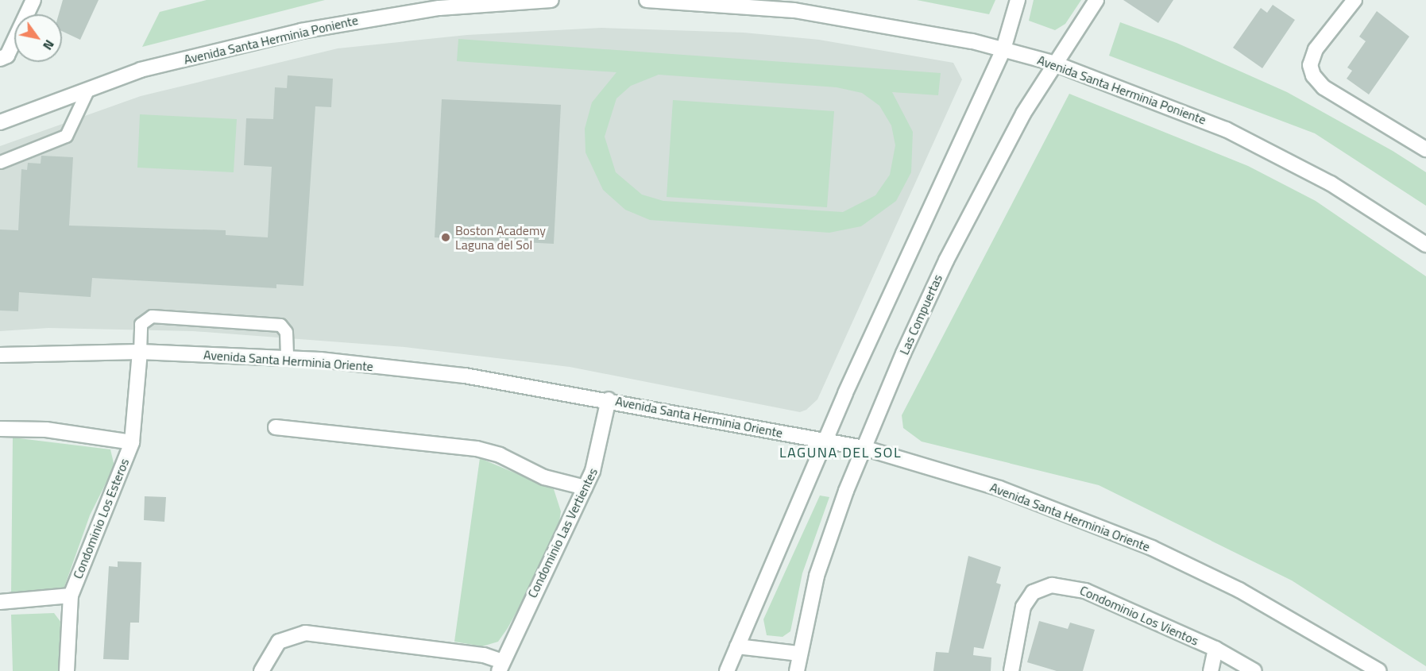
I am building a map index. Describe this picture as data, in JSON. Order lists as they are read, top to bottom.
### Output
{
  "streets": {
    "street": [
      "Avenida Santa Herminia Poniente",
      "Las Compuertas",
      "Avenida Santa Herminia Oriente",
      "Condominio Los Esteros",
      "Condominio Las Vertientes",
      "Condominio Los Vientos"
    ]
  },
  "crossings": [
    ["Avenida Santa Herminia Poniente", "Las Compuertas"],
    ["Las Compuertas", "Avenida Santa Herminia Oriente"],
    ["Avenida Santa Herminia Oriente", "Condominio Los Esteros"],
    ["Avenida Santa Herminia Oriente", "Condominio Las Vertientes"]
  ],
  "districts": ["LAGUNA DEL SOL"],
  "places": ["Boston Academy Laguna del Sol"],
  "north": "bottom right"
}
